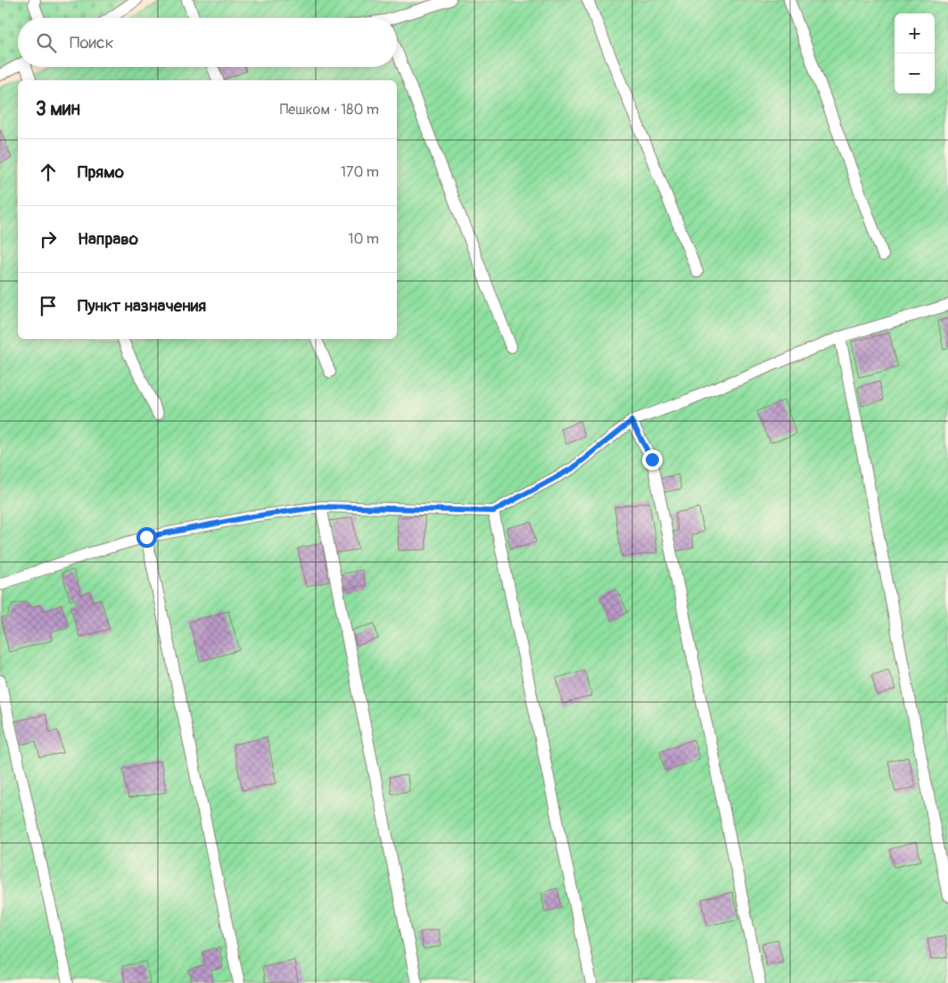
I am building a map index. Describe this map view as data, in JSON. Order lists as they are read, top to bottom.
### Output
{
  "page": {
    "map_buttons": ["+", "−"],
    "search": "Поиск",
    "heading": ["3 мин", "Пешком · 180 m"],
    "list": [
      ["Прямо", "170 m"],
      ["Направо", "10 m"],
      "Пункт назначения"
    ]
  }
}
